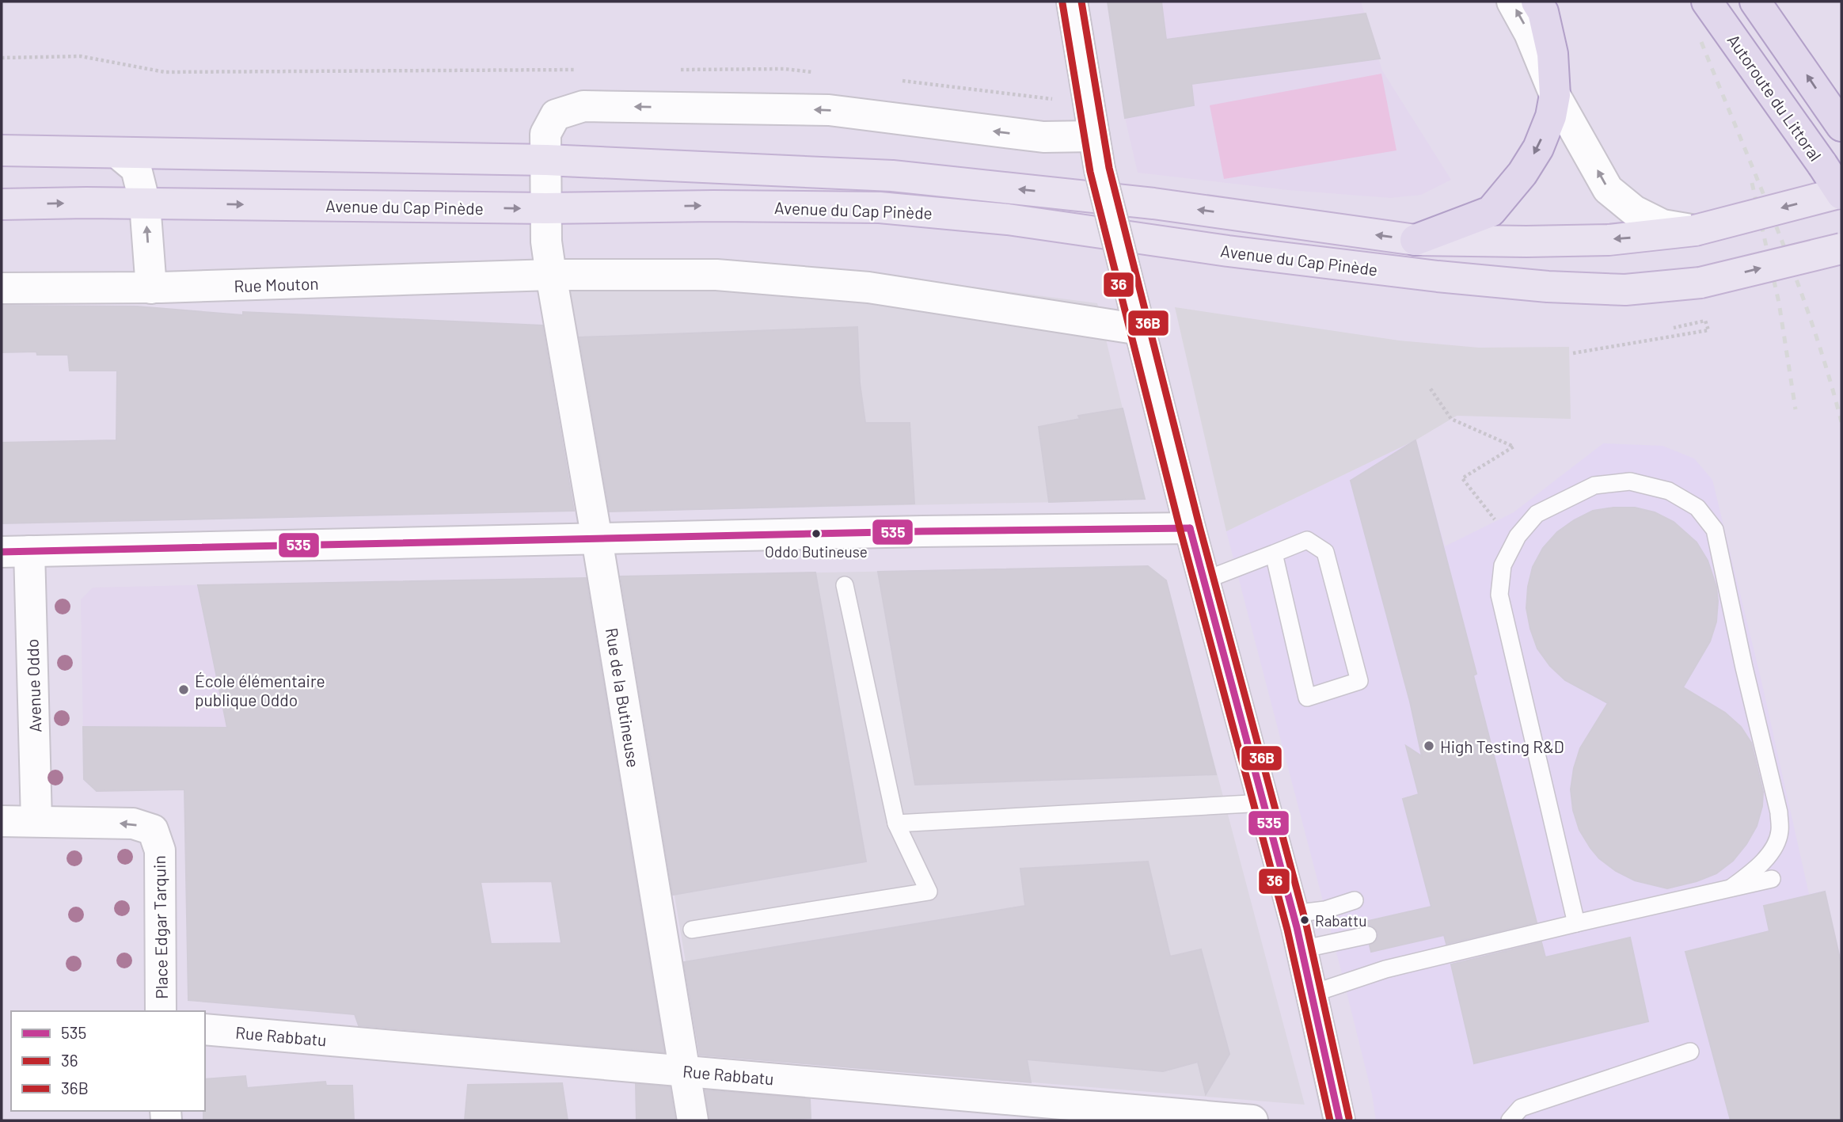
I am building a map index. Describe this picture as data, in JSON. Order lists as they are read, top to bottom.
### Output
{
  "streets": {
    "highway": ["Autoroute du Littoral"],
    "main road": ["Avenue du Cap Pinède"],
    "street": [
      "Rue Mouton",
      "Avenue Oddo",
      "Rue de la Butineuse",
      "Place Edgar Tarquin",
      "Rue Rabbatu"
    ]
  },
  "crossings": [
    ["Autoroute du Littoral", "Avenue du Cap Pinède"],
    ["Avenue du Cap Pinède", "Rue de la Butineuse"],
    ["Rue Mouton", "Rue de la Butineuse"],
    ["Avenue Oddo", "Place Edgar Tarquin"],
    ["Rue de la Butineuse", "Rue Rabbatu"]
  ],
  "one_way": ["Rue de la Butineuse"],
  "places": [
    "Oddo Butineuse",
    "École élémentaire publique Oddo",
    "High Testing R&D",
    "Rabattu"
  ],
  "lines": ["transit line 36B", "transit line 36", "transit line 535"],
  "legend": ["535", "36", "36B"]
}
